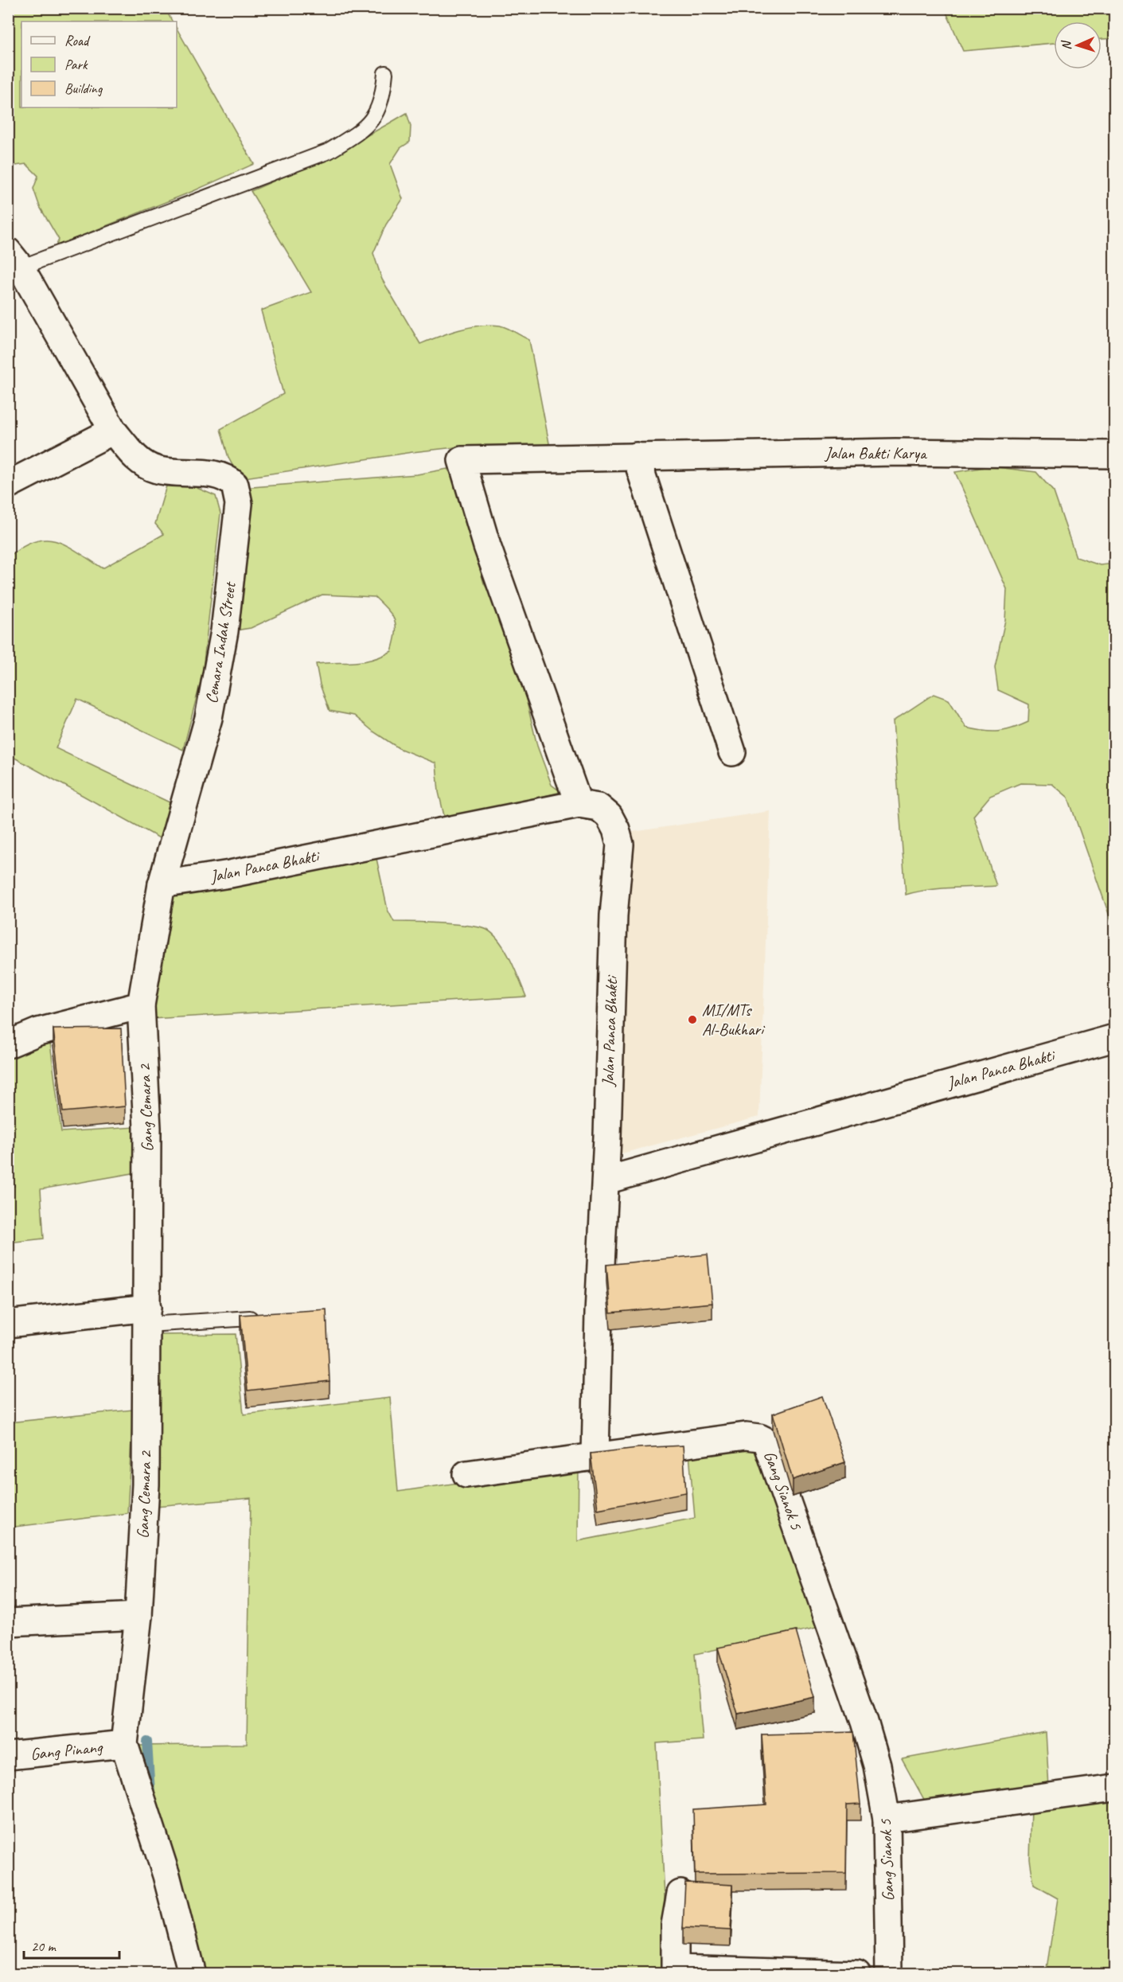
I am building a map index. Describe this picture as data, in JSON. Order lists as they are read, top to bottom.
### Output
{
  "streets": {
    "street": [
      "Jalan Bakti Karya",
      "Cemara Indah Street",
      "Jalan Panca Bhakti",
      "Gang Cemara 2",
      "Gang Sianok 5",
      "Gang Pinang"
    ]
  },
  "crossings": [
    ["Jalan Bakti Karya", "Jalan Panca Bhakti"],
    ["Cemara Indah Street", "Jalan Panca Bhakti"],
    ["Cemara Indah Street", "Gang Cemara 2"],
    ["Gang Cemara 2", "Gang Pinang"]
  ],
  "places": ["MI/MTs Al-Bukhari"],
  "legend": ["Road", "Park", "Building"],
  "scale_bar": "20 m",
  "north": "left"
}
